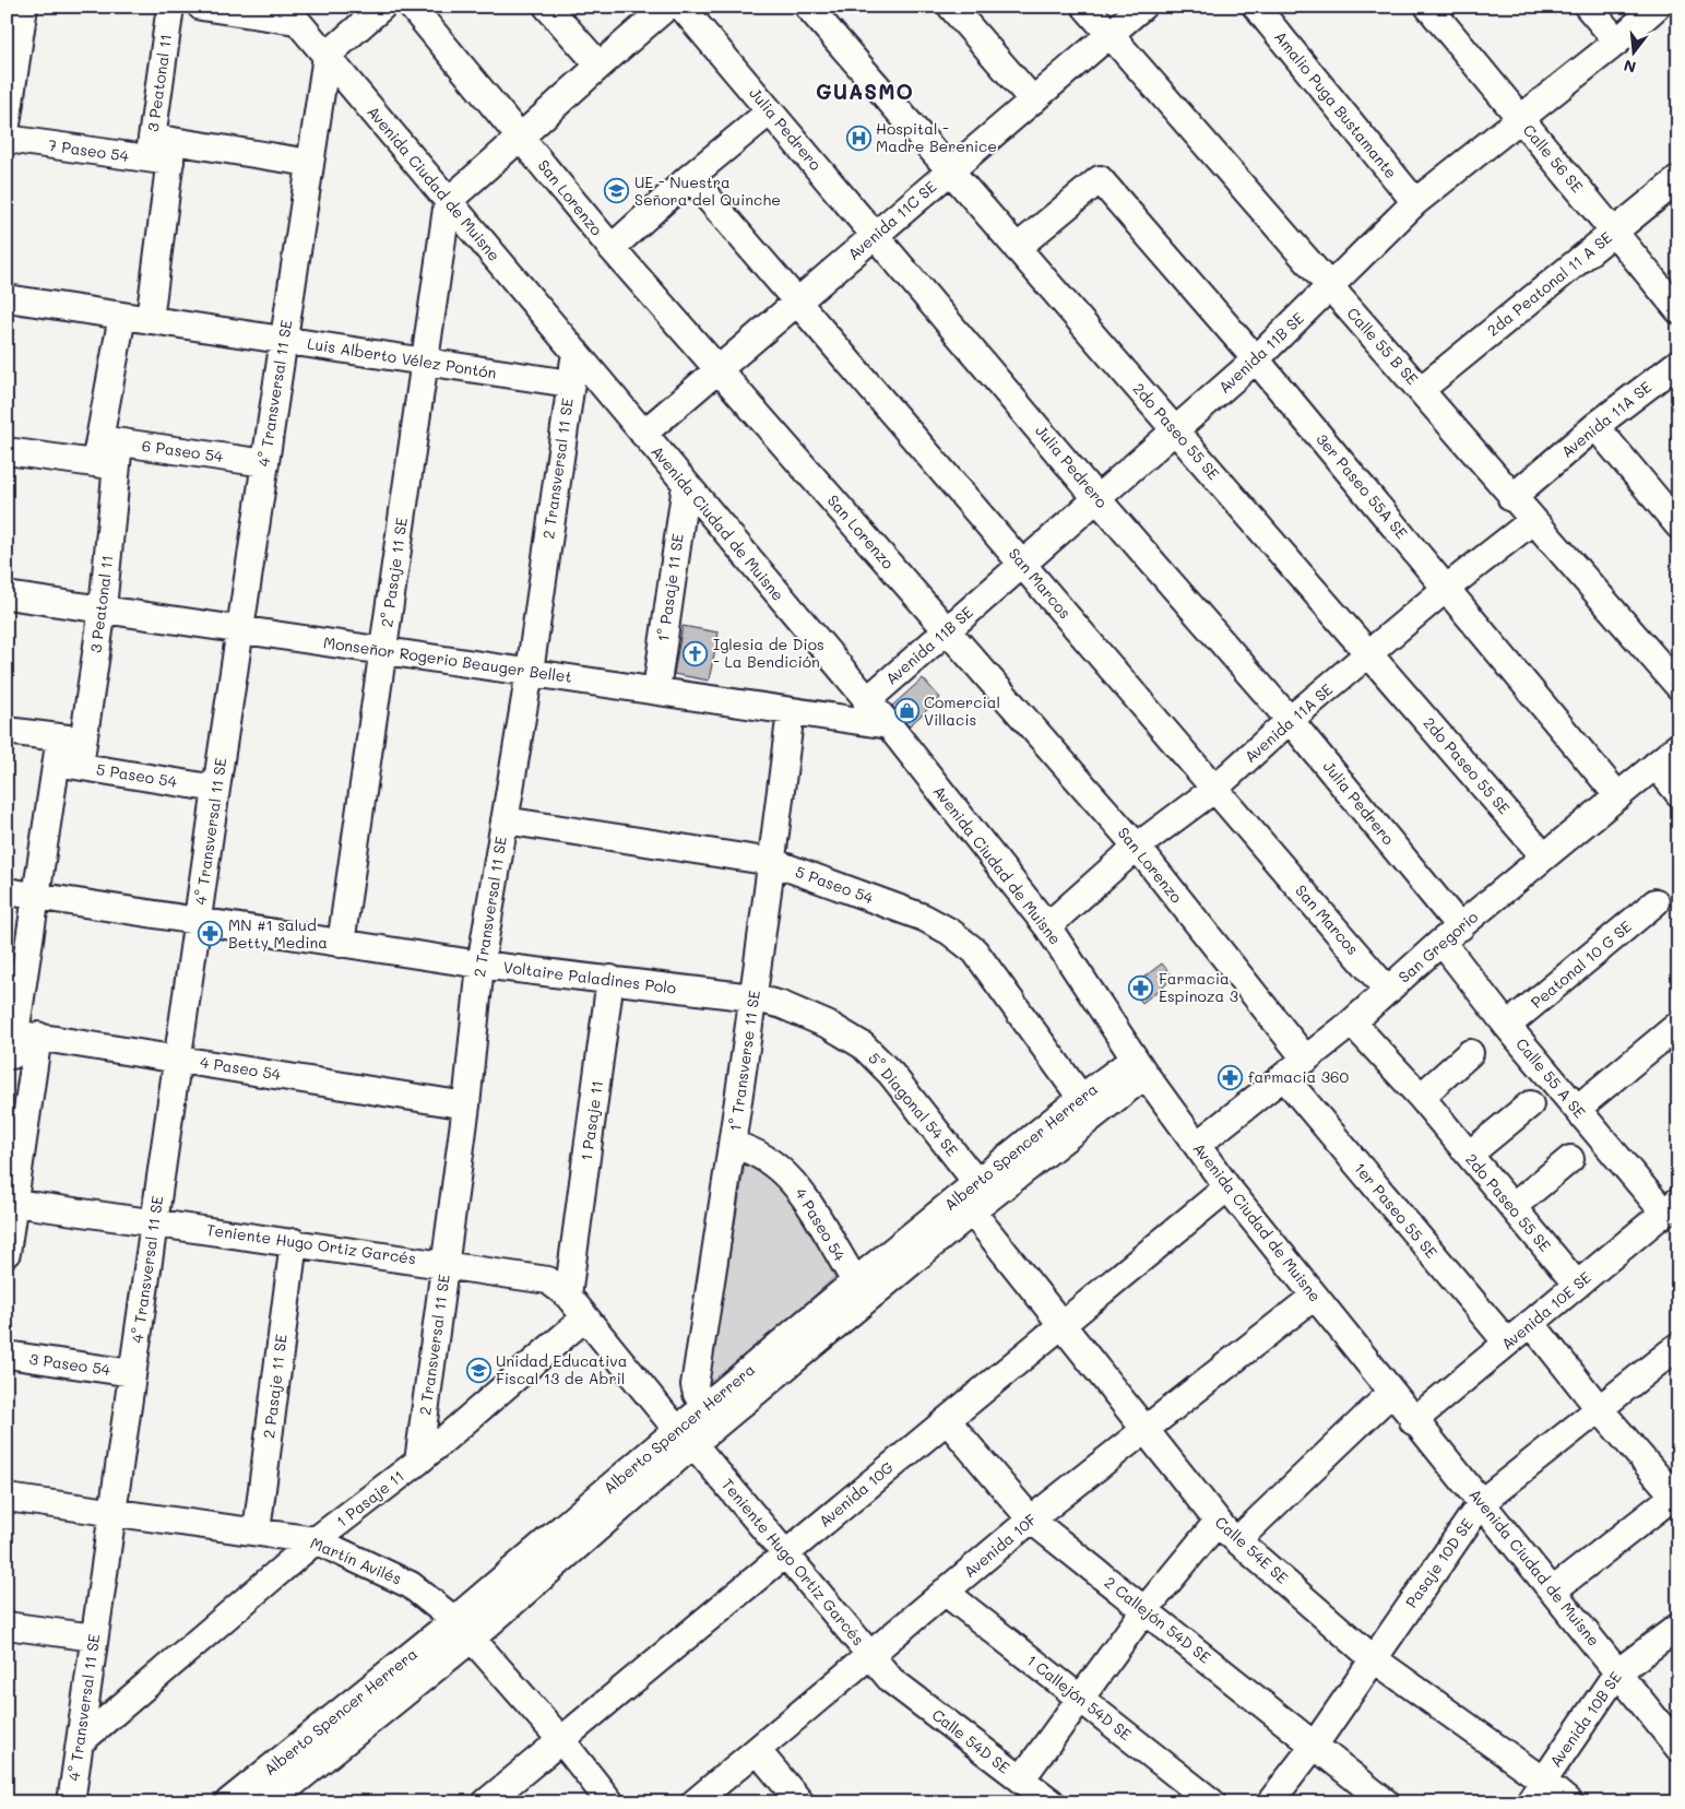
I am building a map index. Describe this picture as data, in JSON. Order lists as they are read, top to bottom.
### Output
{
  "streets": {
    "street": [
      "3 Peatonal 11",
      "Amalio Puga Bustamante",
      "Julia Pedrero",
      "7 Paseo 54",
      "Calle 56 SE",
      "Avenida Ciudad de Muisne",
      "San Lorenzo",
      "Avenida 11C SE",
      "2da Peatonal 11 A SE",
      "Calle 55 B SE",
      "Avenida 11B SE",
      "Luis Alberto Vélez Pontón",
      "4° Transversal 11 SE",
      "Avenida 11A SE",
      "2do Paseo 55 SE",
      "6 Paseo 54",
      "2 Transversal 11 SE",
      "3er Paseo 55A SE",
      "2° Pasaje 11 SE",
      "San Marcos",
      "1° Pasaje 11 SE",
      "Monseñor Rogerio Beauger Bellet",
      "5 Paseo 54",
      "San Gregorio",
      "Peatonal 10 G SE",
      "Voltaire Paladines Polo",
      "1° Transverse 11 SE",
      "4 Paseo 54",
      "Calle 55 A SE",
      "5° Diagonal 54 SE",
      "1 Pasaje 11",
      "Alberto Spencer Herrera",
      "1er Paseo 55 SE",
      "Teniente Hugo Ortiz Garcés",
      "Avenida 10E SE",
      "3 Paseo 54",
      "2 Pasaje 11 SE",
      "Avenida 10G",
      "Avenida 10F",
      "Calle 54E SE",
      "Martín Avilés",
      "Pasaje 10D SE",
      "2 Callejón 54D SE",
      "1 Callejón 54D SE",
      "Avenida 10B SE",
      "Calle 54D SE"
    ]
  },
  "crossings": [
    ["3 Peatonal 11", "7 Paseo 54"],
    ["3 Peatonal 11", "Luis Alberto Vélez Pontón"],
    ["3 Peatonal 11", "6 Paseo 54"],
    ["3 Peatonal 11", "Monseñor Rogerio Beauger Bellet"],
    ["3 Peatonal 11", "5 Paseo 54"],
    ["3 Peatonal 11", "Voltaire Paladines Polo"],
    ["3 Peatonal 11", "4 Paseo 54"],
    ["3 Peatonal 11", "Teniente Hugo Ortiz Garcés"],
    ["Amalio Puga Bustamante", "Avenida 11B SE"],
    ["Julia Pedrero", "Avenida 11C SE"],
    ["Julia Pedrero", "Avenida 11B SE"],
    ["Julia Pedrero", "Avenida 11A SE"],
    ["Julia Pedrero", "San Gregorio"],
    ["Julia Pedrero", "Calle 55 A SE"],
    ["7 Paseo 54", "4° Transversal 11 SE"],
    ["Calle 56 SE", "2da Peatonal 11 A SE"],
    ["Calle 56 SE", "Avenida 11B SE"],
    ["Avenida Ciudad de Muisne", "Avenida 11C SE"],
    ["Avenida Ciudad de Muisne", "Avenida 11B SE"],
    ["Avenida Ciudad de Muisne", "4° Transversal 11 SE"],
    ["Avenida Ciudad de Muisne", "Avenida 11A SE"],
    ["Avenida Ciudad de Muisne", "2 Transversal 11 SE"],
    ["Avenida Ciudad de Muisne", "2° Pasaje 11 SE"],
    ["Avenida Ciudad de Muisne", "1° Pasaje 11 SE"],
    ["Avenida Ciudad de Muisne", "Monseñor Rogerio Beauger Bellet"],
    ["Avenida Ciudad de Muisne", "San Gregorio"],
    ["Avenida Ciudad de Muisne", "Alberto Spencer Herrera"],
    ["Avenida Ciudad de Muisne", "Avenida 10E SE"],
    ["Avenida Ciudad de Muisne", "Avenida 10G"],
    ["Avenida Ciudad de Muisne", "Avenida 10F"],
    ["Avenida Ciudad de Muisne", "Pasaje 10D SE"],
    ["Avenida Ciudad de Muisne", "Avenida 10B SE"],
    ["San Lorenzo", "Avenida 11C SE"],
    ["San Lorenzo", "Avenida 11B SE"],
    ["San Lorenzo", "Avenida 11A SE"],
    ["San Lorenzo", "San Gregorio"],
    ["Avenida 11C SE", "Calle 55 B SE"],
    ["Avenida 11C SE", "2do Paseo 55 SE"],
    ["Avenida 11C SE", "San Marcos"],
    ["2da Peatonal 11 A SE", "Calle 55 B SE"],
    ["Calle 55 B SE", "Avenida 11B SE"],
    ["Calle 55 B SE", "Avenida 11A SE"],
    ["Avenida 11B SE", "2do Paseo 55 SE"],
    ["Avenida 11B SE", "3er Paseo 55A SE"],
    ["Avenida 11B SE", "San Marcos"],
    ["Luis Alberto Vélez Pontón", "4° Transversal 11 SE"],
    ["Luis Alberto Vélez Pontón", "2 Transversal 11 SE"],
    ["Luis Alberto Vélez Pontón", "2° Pasaje 11 SE"],
    ["4° Transversal 11 SE", "6 Paseo 54"],
    ["4° Transversal 11 SE", "Monseñor Rogerio Beauger Bellet"],
    ["4° Transversal 11 SE", "5 Paseo 54"],
    ["4° Transversal 11 SE", "Voltaire Paladines Polo"],
    ["4° Transversal 11 SE", "4 Paseo 54"],
    ["4° Transversal 11 SE", "1 Pasaje 11"],
    ["4° Transversal 11 SE", "Teniente Hugo Ortiz Garcés"],
    ["4° Transversal 11 SE", "3 Paseo 54"],
    ["4° Transversal 11 SE", "Martín Avilés"],
    ["Avenida 11A SE", "2do Paseo 55 SE"],
    ["Avenida 11A SE", "3er Paseo 55A SE"],
    ["Avenida 11A SE", "San Marcos"],
    ["2do Paseo 55 SE", "3er Paseo 55A SE"],
    ["2do Paseo 55 SE", "San Gregorio"],
    ["2do Paseo 55 SE", "Avenida 10E SE"],
    ["2 Transversal 11 SE", "Monseñor Rogerio Beauger Bellet"],
    ["2 Transversal 11 SE", "5 Paseo 54"],
    ["2 Transversal 11 SE", "Voltaire Paladines Polo"],
    ["2 Transversal 11 SE", "4 Paseo 54"],
    ["2 Transversal 11 SE", "1 Pasaje 11"],
    ["2 Transversal 11 SE", "Teniente Hugo Ortiz Garcés"],
    ["3er Paseo 55A SE", "San Gregorio"],
    ["2° Pasaje 11 SE", "Monseñor Rogerio Beauger Bellet"],
    ["2° Pasaje 11 SE", "Voltaire Paladines Polo"],
    ["San Marcos", "San Gregorio"],
    ["1° Pasaje 11 SE", "Monseñor Rogerio Beauger Bellet"],
    ["Monseñor Rogerio Beauger Bellet", "1° Transverse 11 SE"],
    ["5 Paseo 54", "1° Transverse 11 SE"],
    ["5 Paseo 54", "Alberto Spencer Herrera"],
    ["San Gregorio", "Calle 55 A SE"],
    ["San Gregorio", "1er Paseo 55 SE"],
    ["Peatonal 10 G SE", "Calle 55 A SE"],
    ["Voltaire Paladines Polo", "1° Transverse 11 SE"],
    ["Voltaire Paladines Polo", "5° Diagonal 54 SE"],
    ["Voltaire Paladines Polo", "1 Pasaje 11"],
    ["1° Transverse 11 SE", "4 Paseo 54"],
    ["1° Transverse 11 SE", "5° Diagonal 54 SE"],
    ["1° Transverse 11 SE", "Alberto Spencer Herrera"],
    ["Calle 55 A SE", "Avenida 10E SE"],
    ["5° Diagonal 54 SE", "Alberto Spencer Herrera"],
    ["1 Pasaje 11", "Teniente Hugo Ortiz Garcés"],
    ["1 Pasaje 11", "Martín Avilés"],
    ["Alberto Spencer Herrera", "Teniente Hugo Ortiz Garcés"],
    ["Alberto Spencer Herrera", "Calle 54E SE"],
    ["Alberto Spencer Herrera", "Martín Avilés"],
    ["1er Paseo 55 SE", "Avenida 10E SE"],
    ["Teniente Hugo Ortiz Garcés", "2 Pasaje 11 SE"],
    ["Teniente Hugo Ortiz Garcés", "Avenida 10G"],
    ["Teniente Hugo Ortiz Garcés", "Avenida 10F"],
    ["Teniente Hugo Ortiz Garcés", "Calle 54D SE"],
    ["2 Pasaje 11 SE", "Martín Avilés"],
    ["Avenida 10G", "Calle 54E SE"],
    ["Avenida 10G", "Martín Avilés"],
    ["Avenida 10G", "2 Callejón 54D SE"],
    ["Avenida 10F", "Calle 54E SE"],
    ["Avenida 10F", "2 Callejón 54D SE"],
    ["Avenida 10F", "1 Callejón 54D SE"],
    ["Calle 54E SE", "Pasaje 10D SE"],
    ["Calle 54E SE", "Avenida 10B SE"],
    ["Pasaje 10D SE", "2 Callejón 54D SE"]
  ],
  "districts": ["GUASMO"],
  "places": {
    "hospital": ["Hospital - Madre Berenice"],
    "school or university": ["UE - Nuestra Señora del Quinche", "Unidad Educativa Fiscal 13 de Abril"],
    "church": ["Iglesia de Dios - La Bendición"],
    "shop": ["Comercial Villacis"],
    "pharmacy": ["MN #1 salud Betty Medina", "Farmacia Espinoza 3", "farmacia 360"]
  },
  "north": "bottom"
}
